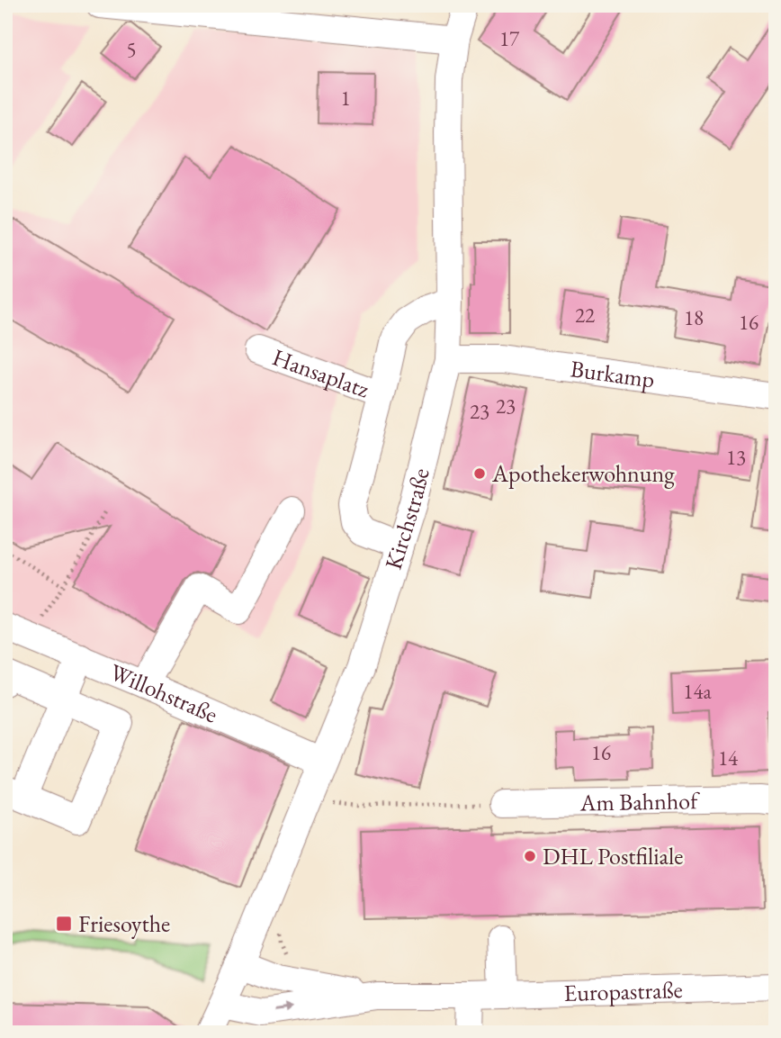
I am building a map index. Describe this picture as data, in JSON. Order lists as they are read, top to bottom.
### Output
{
  "streets": {
    "street": [
      "Hansaplatz",
      "Burkamp",
      "Kirchstraße",
      "Willohstraße",
      "Am Bahnhof",
      "Europastraße"
    ]
  },
  "crossings": [
    ["Hansaplatz", "Kirchstraße"],
    ["Burkamp", "Kirchstraße"],
    ["Kirchstraße", "Willohstraße"],
    ["Kirchstraße", "Europastraße"]
  ],
  "places": {
    "other": ["Apothekerwohnung", "DHL Postfiliale"],
    "transit": ["Friesoythe"]
  },
  "house_numbers": [
    "17",
    "5",
    "1",
    "22",
    "18",
    "16",
    "23",
    "23",
    "13",
    "14a",
    "16",
    "14"
  ]
}
